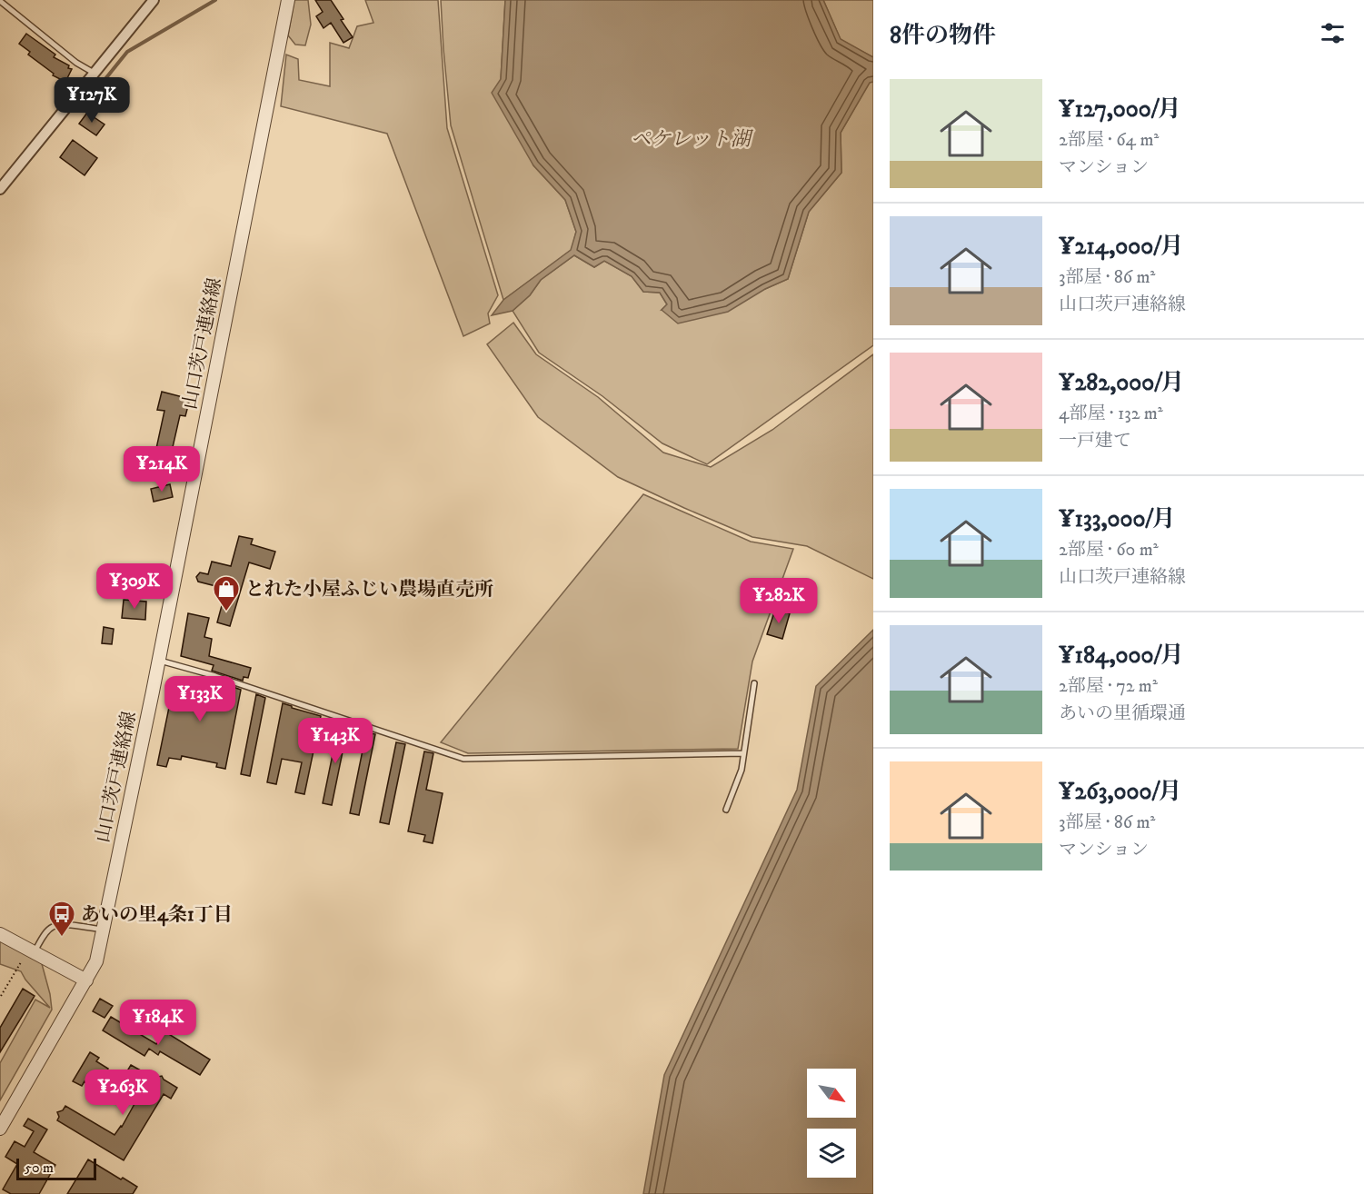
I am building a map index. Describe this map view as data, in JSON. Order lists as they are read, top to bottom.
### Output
{
  "streets": {
    "street": ["山口茨戸連絡線"]
  },
  "water": ["ペケレット湖"],
  "places": {
    "shop": ["とれた小屋ふじい農場直売所"],
    "bus stop": ["あいの里4条1丁目"]
  },
  "scale_bar": "50 m",
  "north": "bottom right",
  "page": {
    "heading": "8件の物件",
    "list": [
      {
        "name": "¥127,000/月",
        "note": "2部屋 · 64 m² · マンション"
      },
      {
        "name": "¥214,000/月",
        "note": "3部屋 · 86 m² · 山口茨戸連絡線"
      },
      {
        "name": "¥282,000/月",
        "note": "4部屋 · 132 m² · 一戸建て"
      },
      {
        "name": "¥133,000/月",
        "note": "2部屋 · 60 m² · 山口茨戸連絡線"
      },
      {
        "name": "¥184,000/月",
        "note": "2部屋 · 72 m² · あいの里循環通"
      },
      {
        "name": "¥263,000/月",
        "note": "3部屋 · 86 m² · マンション"
      }
    ],
    "price": [
      "¥127K",
      "¥214K",
      "¥309K",
      "¥282K",
      "¥133K",
      "¥143K",
      "¥184K",
      "¥263K"
    ],
    "scale": "50 m"
  }
}
